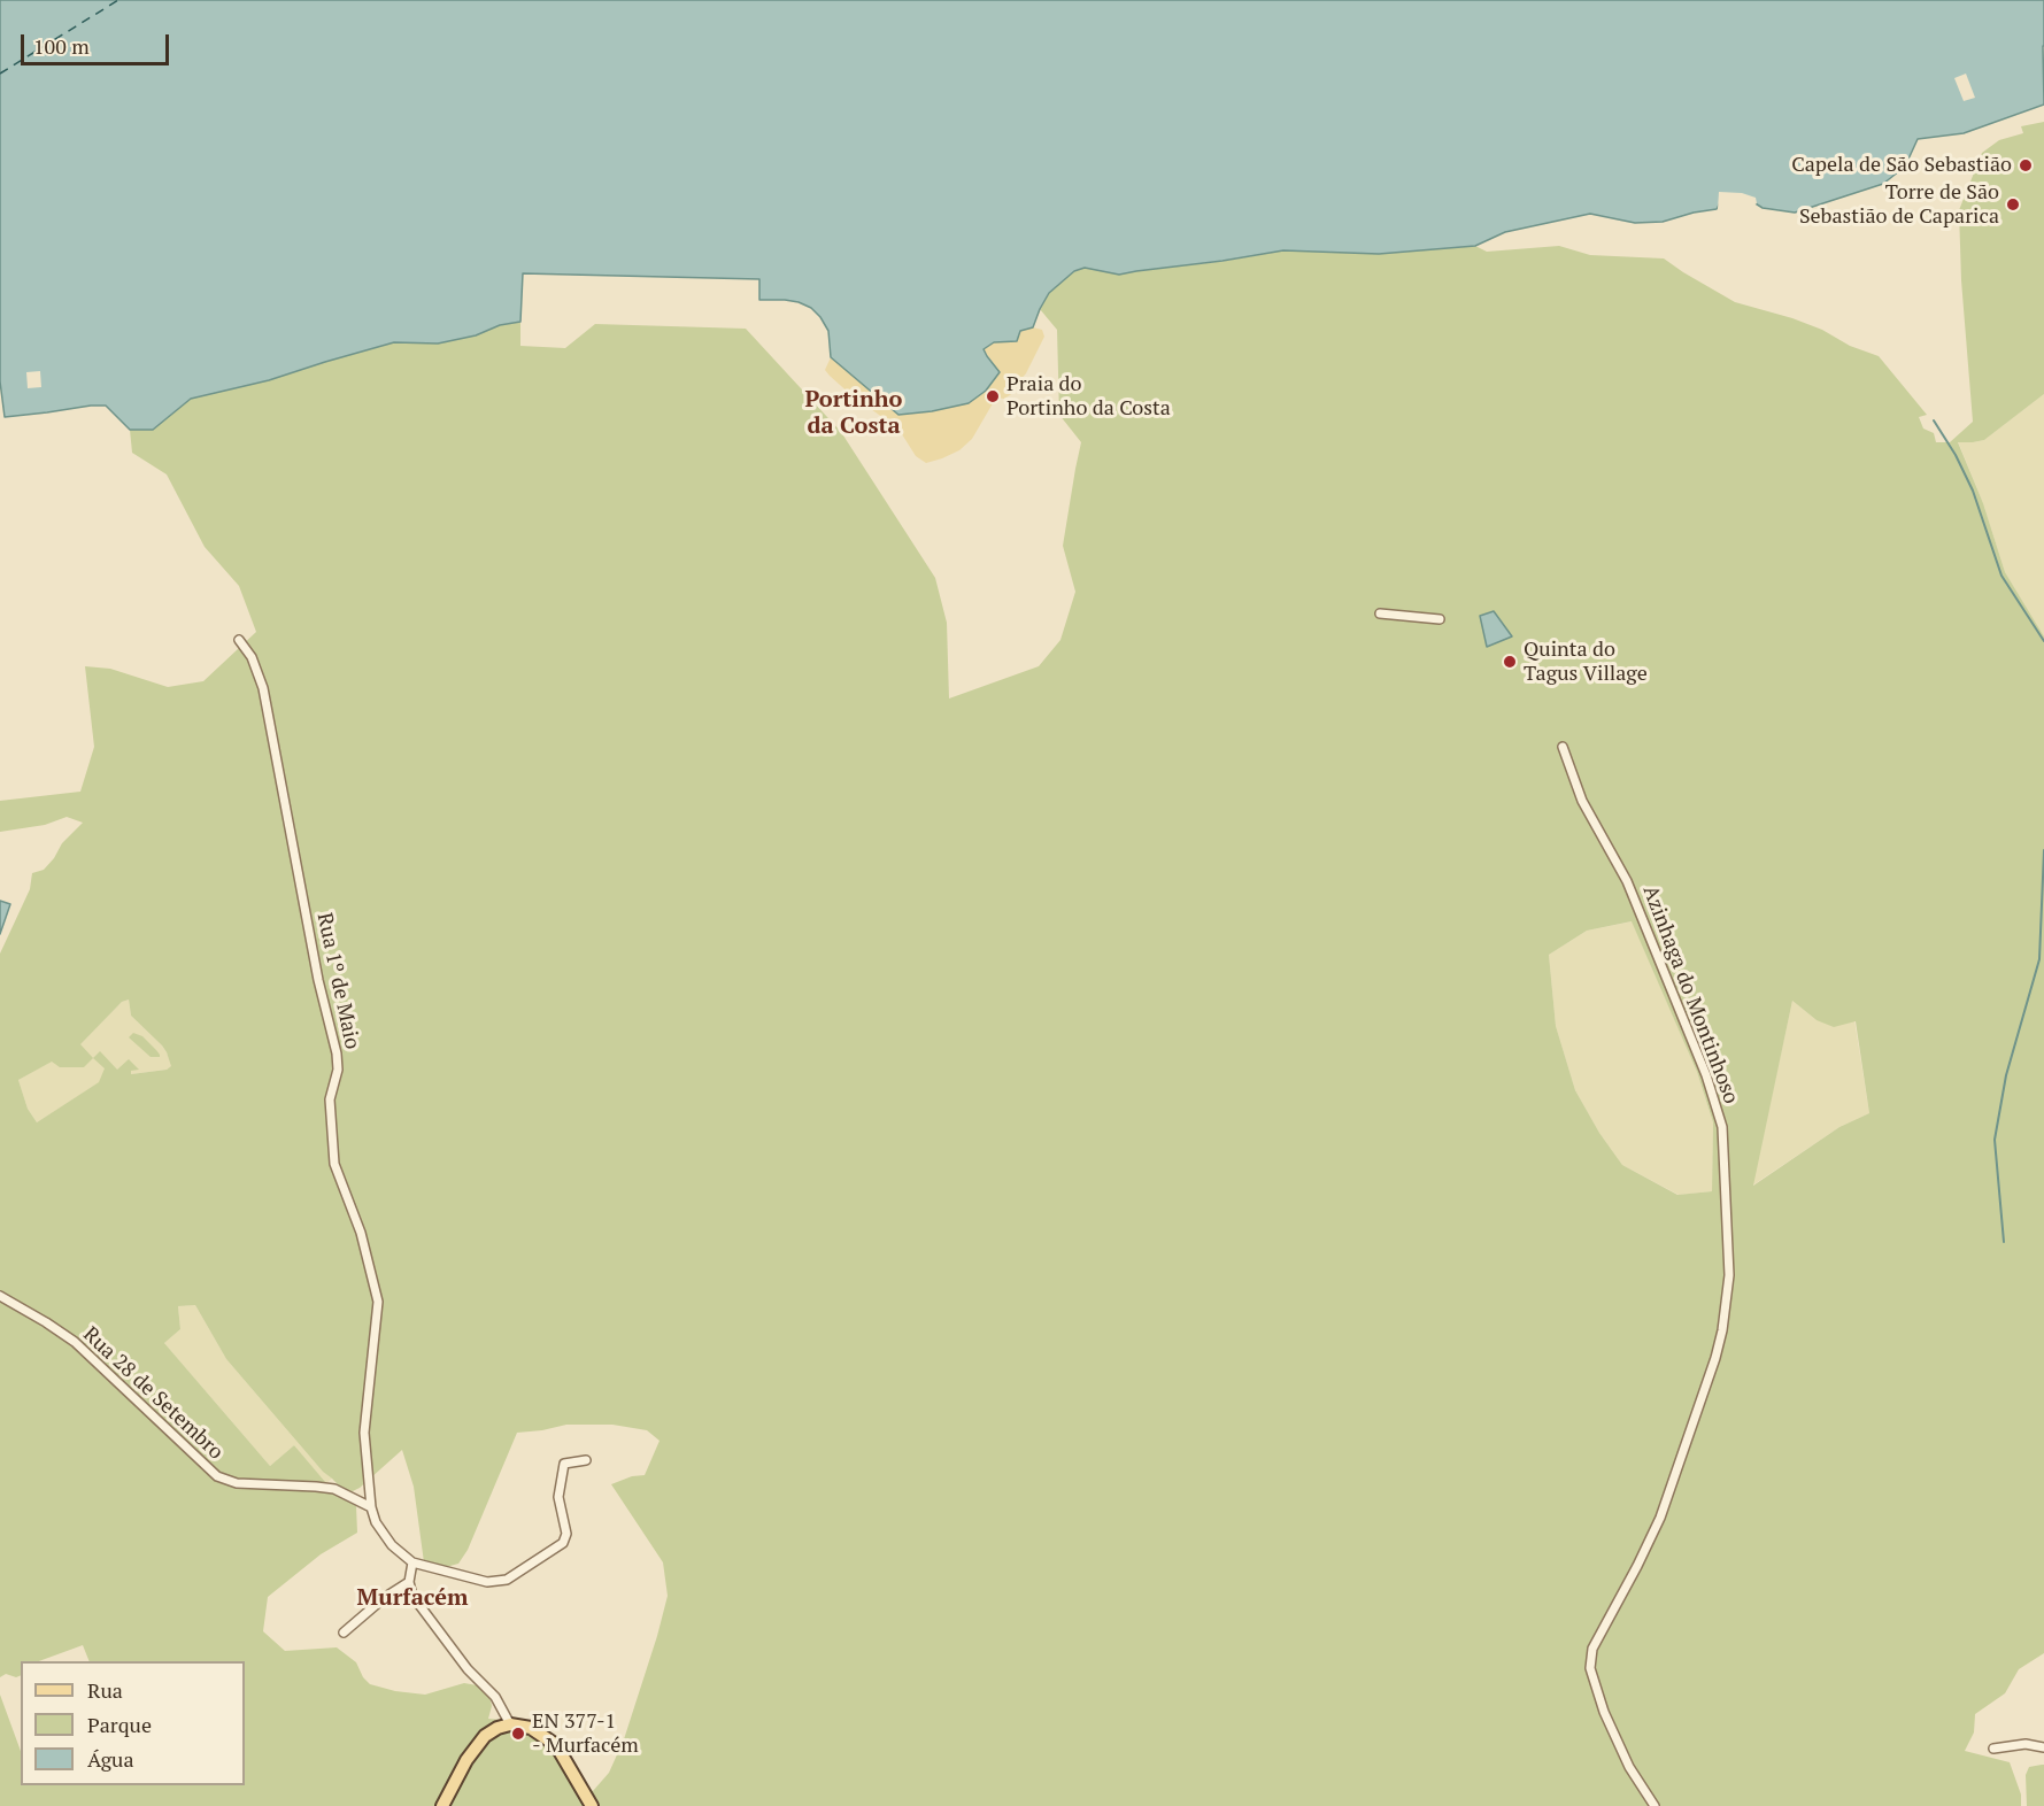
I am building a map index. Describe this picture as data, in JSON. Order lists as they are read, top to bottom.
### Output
{
  "streets": {
    "street": ["Rua 1º de Maio", "Azinhaga do Montinhoso", "Rua 28 de Setembro"]
  },
  "crossings": [
    ["Rua 1º de Maio", "Rua 28 de Setembro"]
  ],
  "districts": ["Portinho da Costa", "Murfacém"],
  "places": [
    "Capela de São Sebastião",
    "Torre de São Sebastião de Caparica",
    "Praia do Portinho da Costa",
    "Quinta do Tagus Village",
    "EN 377-1 - Murfacém"
  ],
  "legend": ["Rua", "Parque", "Água"],
  "scale_bar": "100 m"
}
